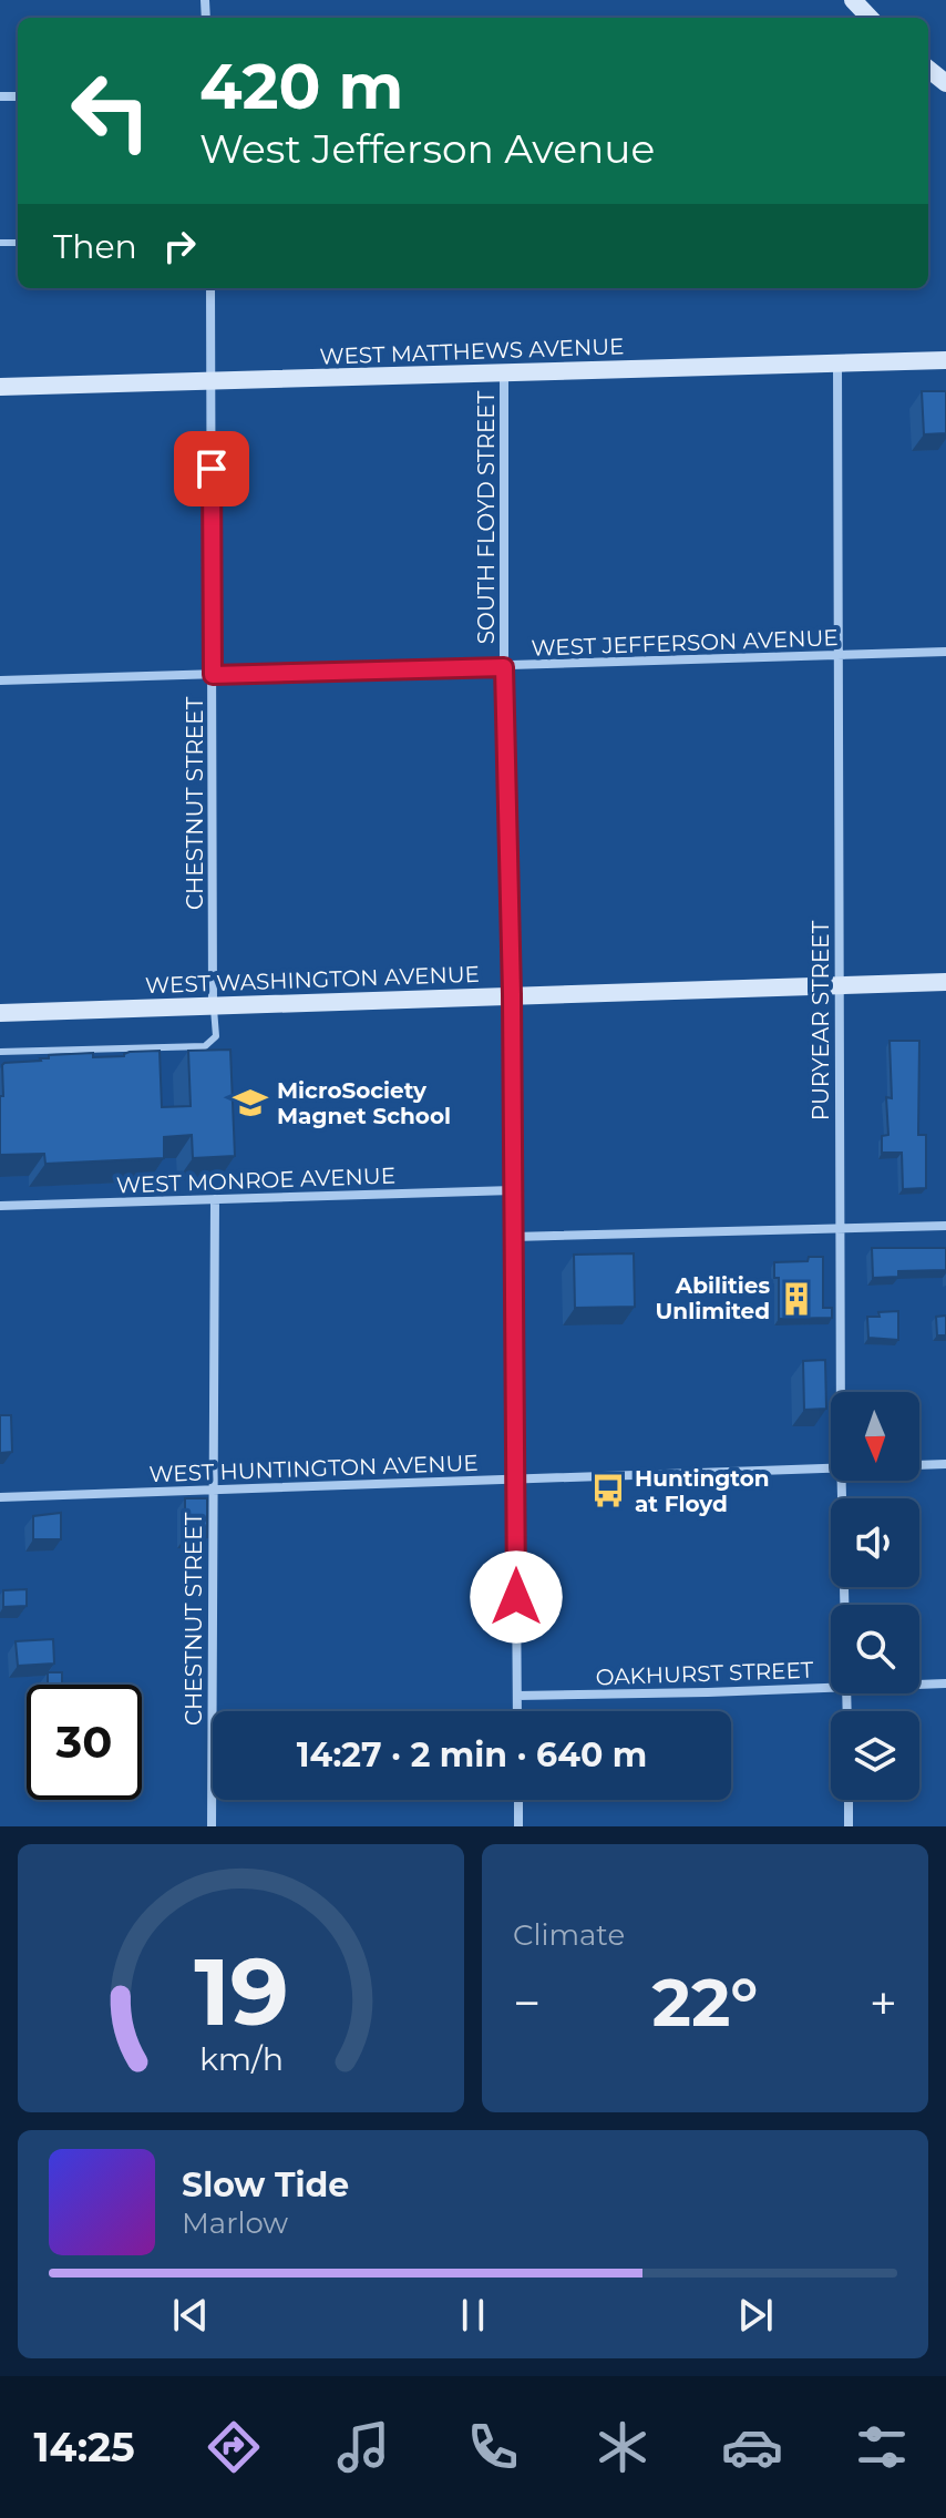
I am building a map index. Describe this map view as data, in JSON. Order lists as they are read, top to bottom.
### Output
{
  "streets": {
    "street": [
      "WEST MATTHEWS AVENUE",
      "SOUTH FLOYD STREET",
      "WEST JEFFERSON AVENUE",
      "CHESTNUT STREET",
      "WEST WASHINGTON AVENUE",
      "PURYEAR STREET",
      "WEST MONROE AVENUE",
      "WEST HUNTINGTON AVENUE",
      "OAKHURST STREET"
    ]
  },
  "crossings": [
    ["WEST MATTHEWS AVENUE", "SOUTH FLOYD STREET"],
    ["WEST MATTHEWS AVENUE", "CHESTNUT STREET"],
    ["WEST MATTHEWS AVENUE", "PURYEAR STREET"],
    ["SOUTH FLOYD STREET", "WEST JEFFERSON AVENUE"],
    ["SOUTH FLOYD STREET", "WEST WASHINGTON AVENUE"],
    ["SOUTH FLOYD STREET", "WEST MONROE AVENUE"],
    ["SOUTH FLOYD STREET", "WEST HUNTINGTON AVENUE"],
    ["SOUTH FLOYD STREET", "OAKHURST STREET"],
    ["WEST JEFFERSON AVENUE", "CHESTNUT STREET"],
    ["WEST JEFFERSON AVENUE", "PURYEAR STREET"],
    ["CHESTNUT STREET", "WEST WASHINGTON AVENUE"],
    ["CHESTNUT STREET", "WEST MONROE AVENUE"],
    ["CHESTNUT STREET", "WEST HUNTINGTON AVENUE"],
    ["WEST WASHINGTON AVENUE", "PURYEAR STREET"]
  ],
  "places": {
    "school or university": ["MicroSociety Magnet School"],
    "building": ["Abilities Unlimited"],
    "bus stop": ["Huntington at Floyd"]
  },
  "north": "bottom",
  "page": {
    "turn": ["420 m", "West Jefferson Avenue"],
    "then": "Then",
    "limit": "30",
    "trip": "14:27 · 2 min · 640 m",
    "tile": "Climate",
    "heat": ["−", "22°", "+"],
    "song": ["Slow Tide", "Marlow"],
    "tabs": "14:25",
    "gauge": ["19", "km/h"]
  }
}
